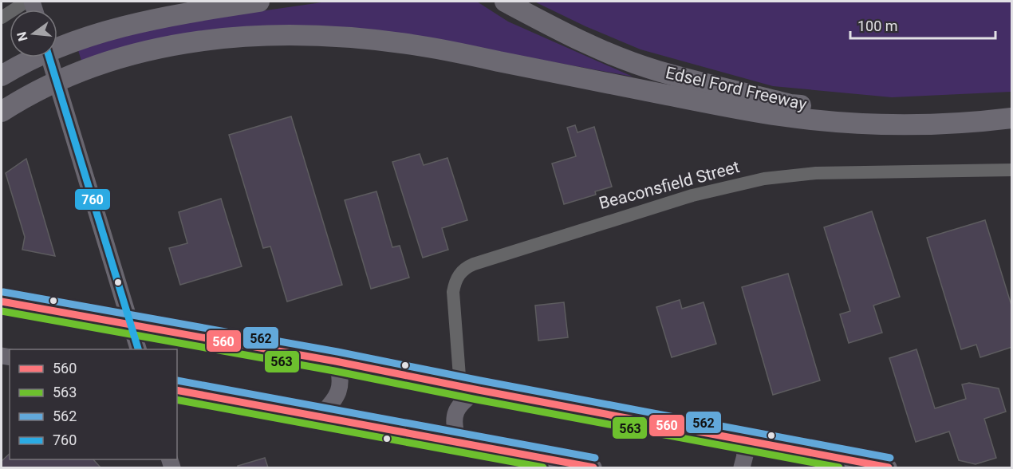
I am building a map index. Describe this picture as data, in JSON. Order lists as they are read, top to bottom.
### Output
{
  "streets": {
    "highway": ["Edsel Ford Freeway"],
    "street": ["Beaconsfield Street"]
  },
  "lines": [
    "transit line 760",
    "transit line 562",
    "transit line 560",
    "transit line 563"
  ],
  "legend": [
    "560",
    "563",
    "562",
    "760"
  ],
  "scale_bar": "100 m",
  "north": "left"
}
